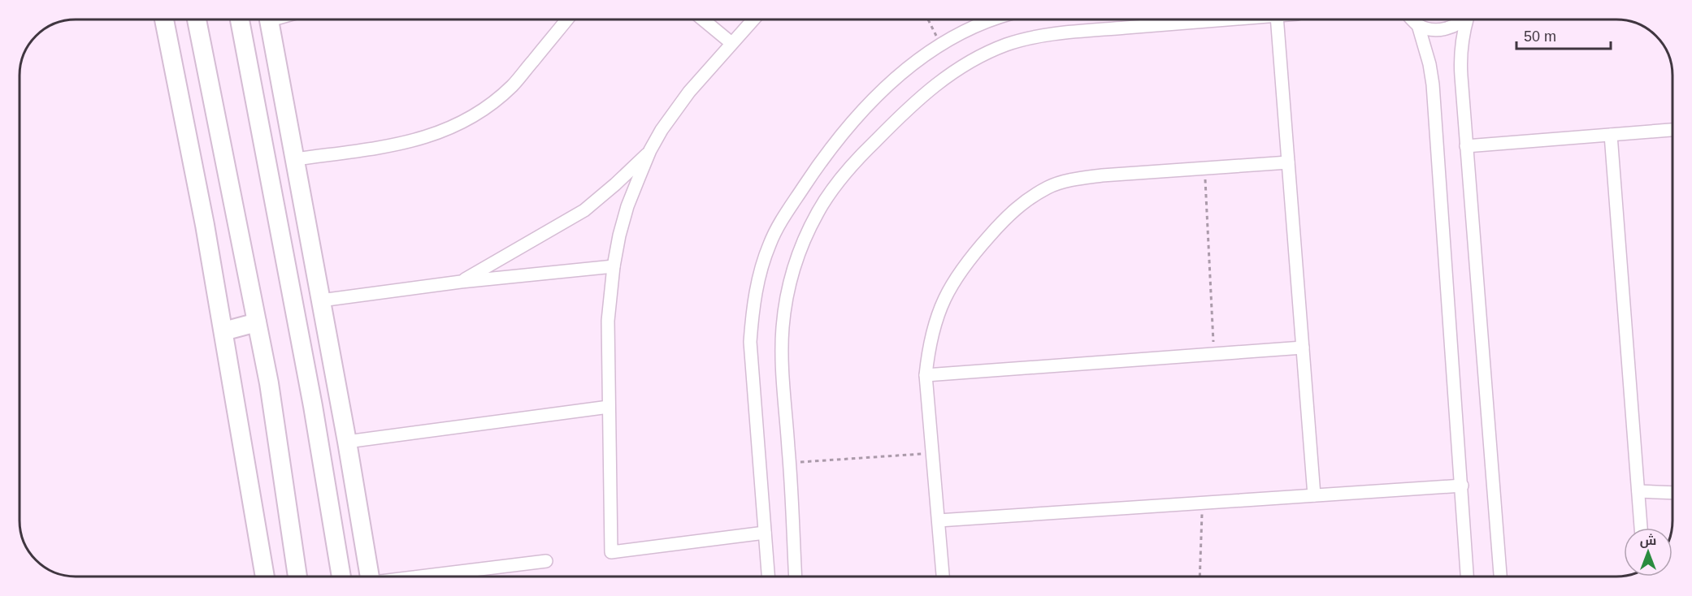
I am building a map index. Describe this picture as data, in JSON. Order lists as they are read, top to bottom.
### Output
{
  "scale_bar": "50 m",
  "north": "top"
}
